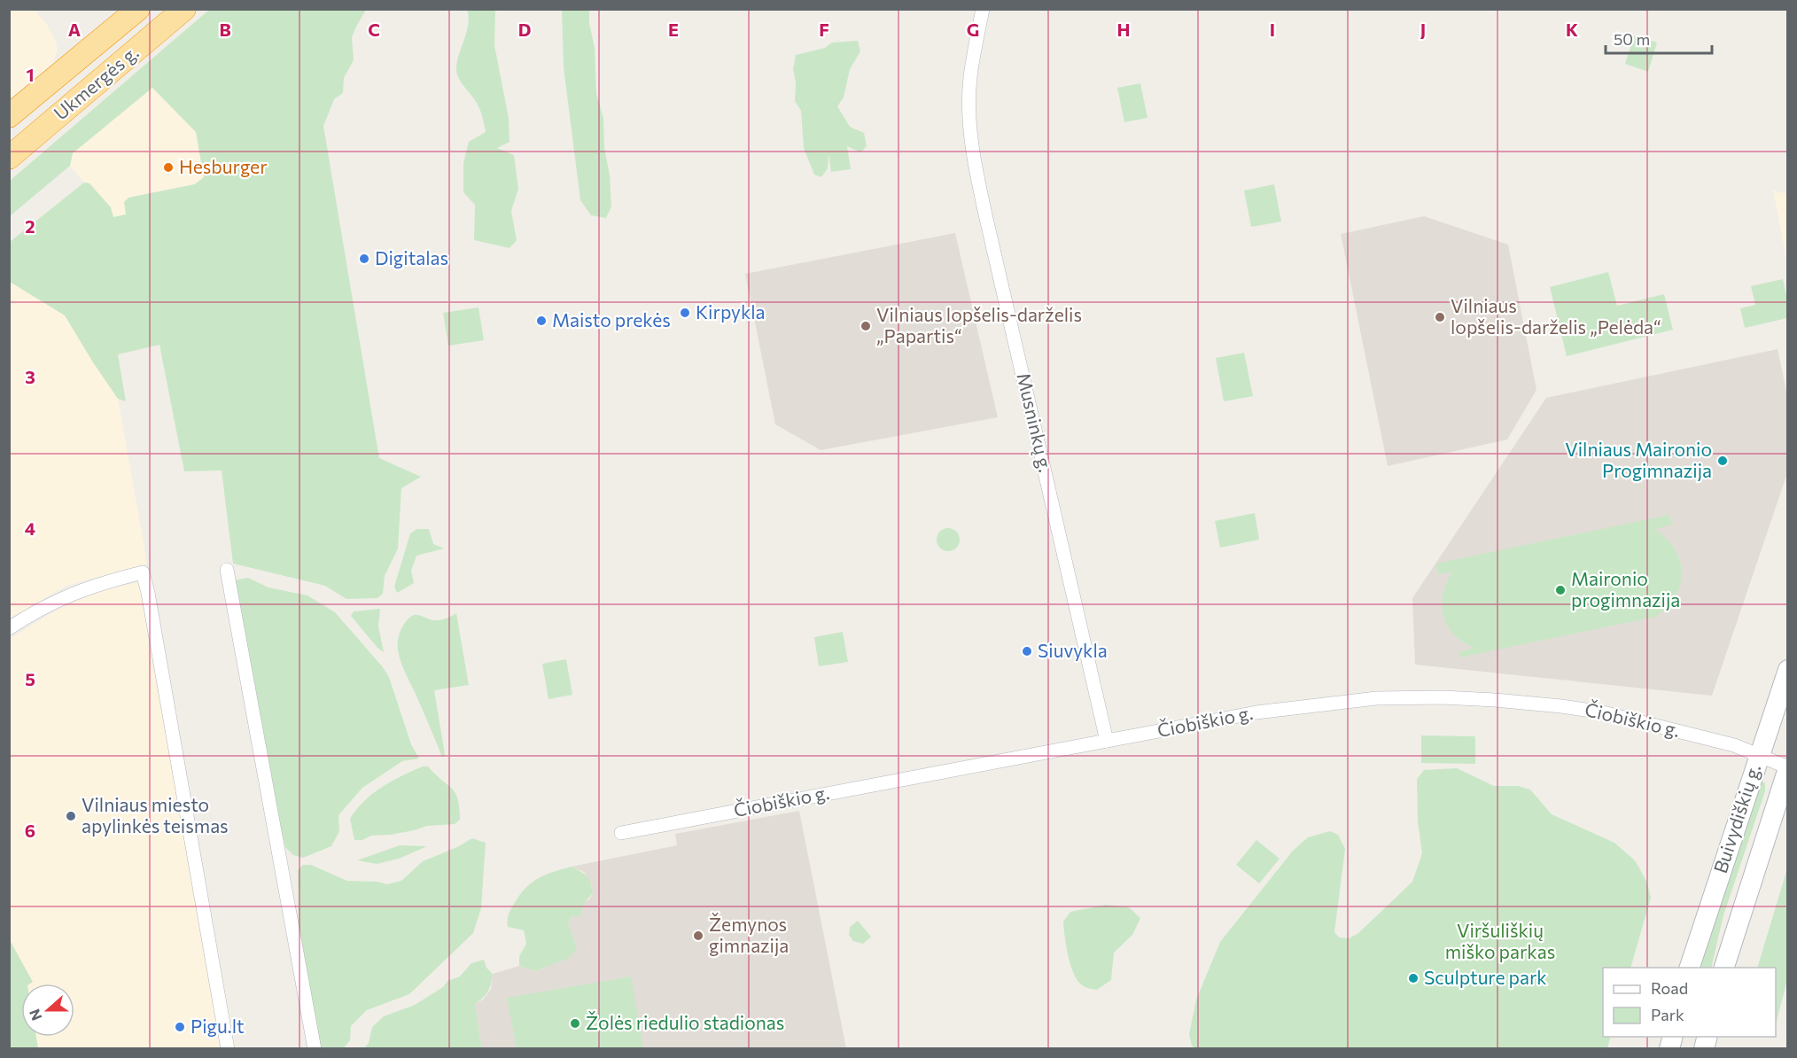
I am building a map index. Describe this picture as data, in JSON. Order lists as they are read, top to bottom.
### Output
{
  "streets": {
    "highway": ["Ukmergės g."],
    "main road": ["Buivydiškių g."],
    "street": ["Musninkų g.", "Čiobiškio g."]
  },
  "crossings": [
    ["Musninkų g.", "Čiobiškio g."],
    ["Čiobiškio g.", "Buivydiškių g."]
  ],
  "parks": ["Viršuliškių miško parkas"],
  "places": [
    "Hesburger",
    "Digitalas",
    "Kirpykla",
    "Vilniaus lopšelis-darželis „Pelėda“",
    "Maisto prekės",
    "Vilniaus lopšelis-darželis „Papartis“",
    "Vilniaus Maironio Progimnazija",
    "Maironio progimnazija",
    "Siuvykla",
    "Vilniaus miesto apylinkės teismas",
    "Žemynos gimnazija",
    "Sculpture park",
    "Žolės riedulio stadionas",
    "Pigu.lt"
  ],
  "legend": ["Road", "Park"],
  "scale_bar": "50 m",
  "north": "left",
  "grid": {
    "columns": [
      "A",
      "B",
      "C",
      "D",
      "E",
      "F",
      "G",
      "H",
      "I",
      "J",
      "K"
    ],
    "rows": [
      "1",
      "2",
      "3",
      "4",
      "5",
      "6"
    ]
  }
}
